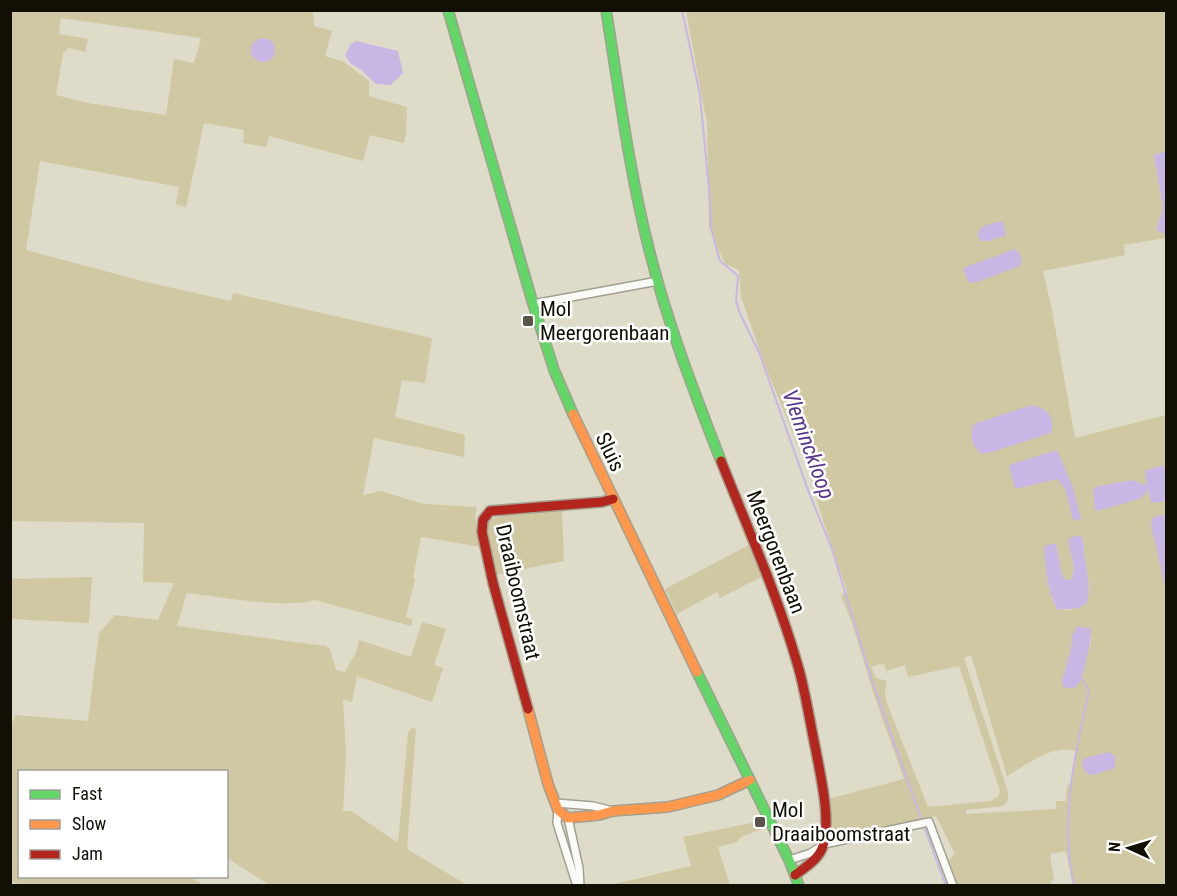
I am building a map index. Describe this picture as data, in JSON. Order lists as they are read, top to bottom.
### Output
{
  "streets": {
    "street": ["Sluis", "Meergorenbaan", "Draaiboomstraat"]
  },
  "crossings": [
    ["Sluis", "Draaiboomstraat"]
  ],
  "water": ["Vleminckloop"],
  "places": {
    "transit": ["Mol Meergorenbaan", "Mol Draaiboomstraat"]
  },
  "legend": ["Fast", "Slow", "Jam"],
  "north": "left"
}
